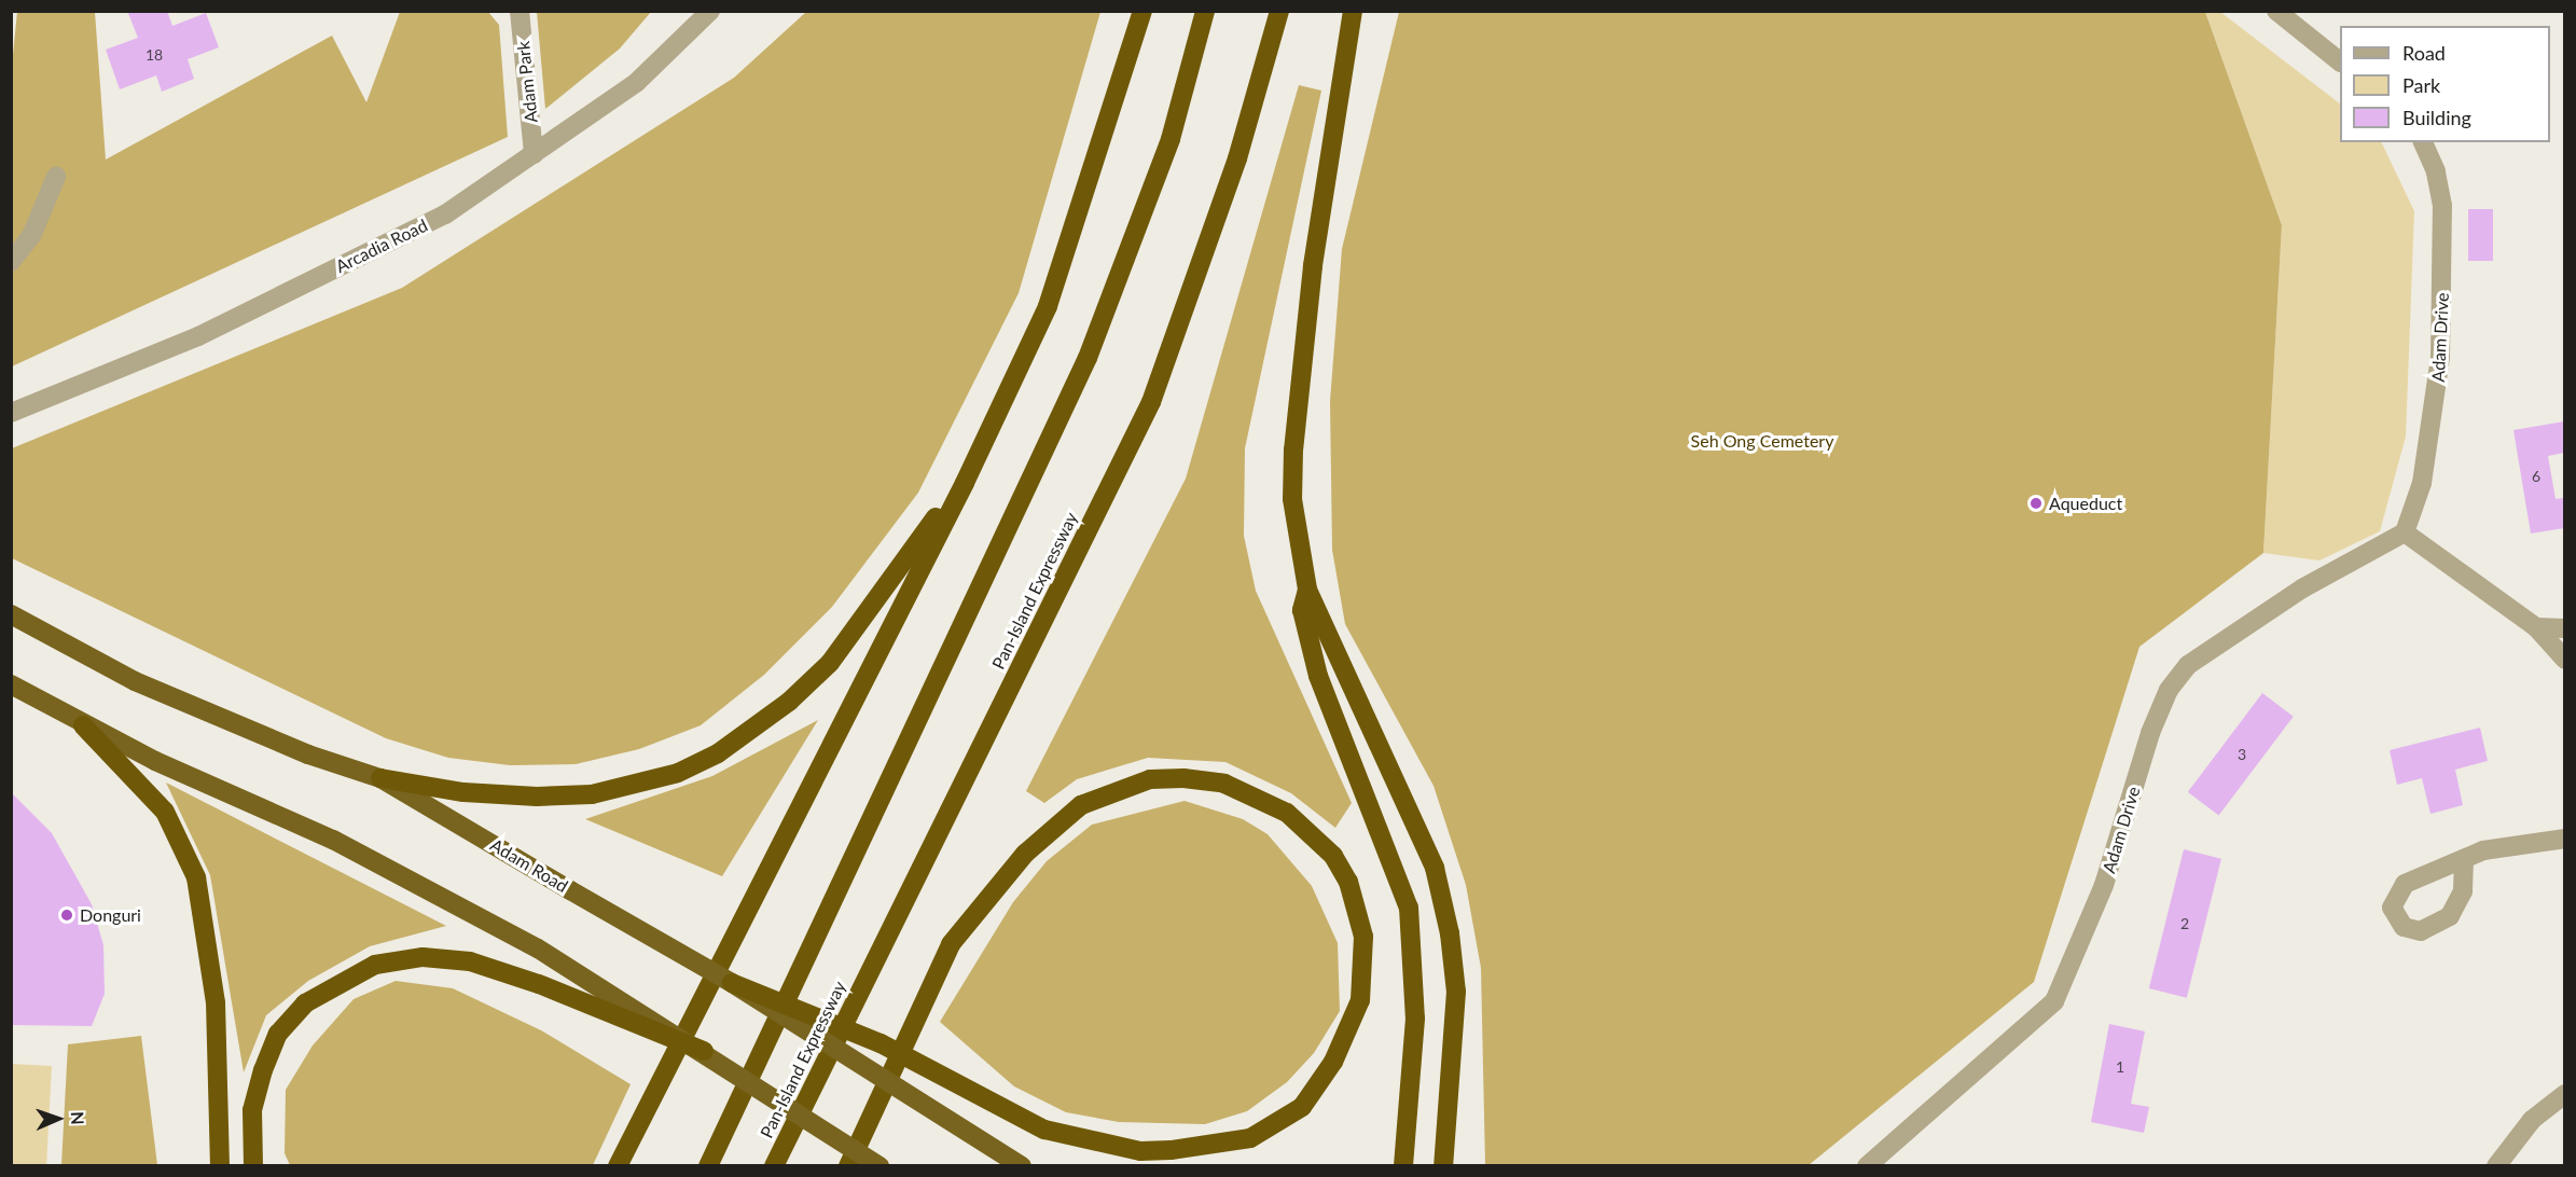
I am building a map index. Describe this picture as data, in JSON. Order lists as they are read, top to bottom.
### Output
{
  "streets": {
    "highway": ["Pan-Island Expressway", "Adam Road"],
    "street": ["Adam Park", "Arcadia Road", "Adam Drive"]
  },
  "crossings": [
    ["Adam Park", "Arcadia Road"]
  ],
  "parks": ["Seh Ong Cemetery"],
  "places": ["Aqueduct", "Donguri"],
  "house_numbers": [
    "18",
    "6",
    "3",
    "2",
    "1"
  ],
  "legend": ["Road", "Park", "Building"],
  "north": "right"
}
